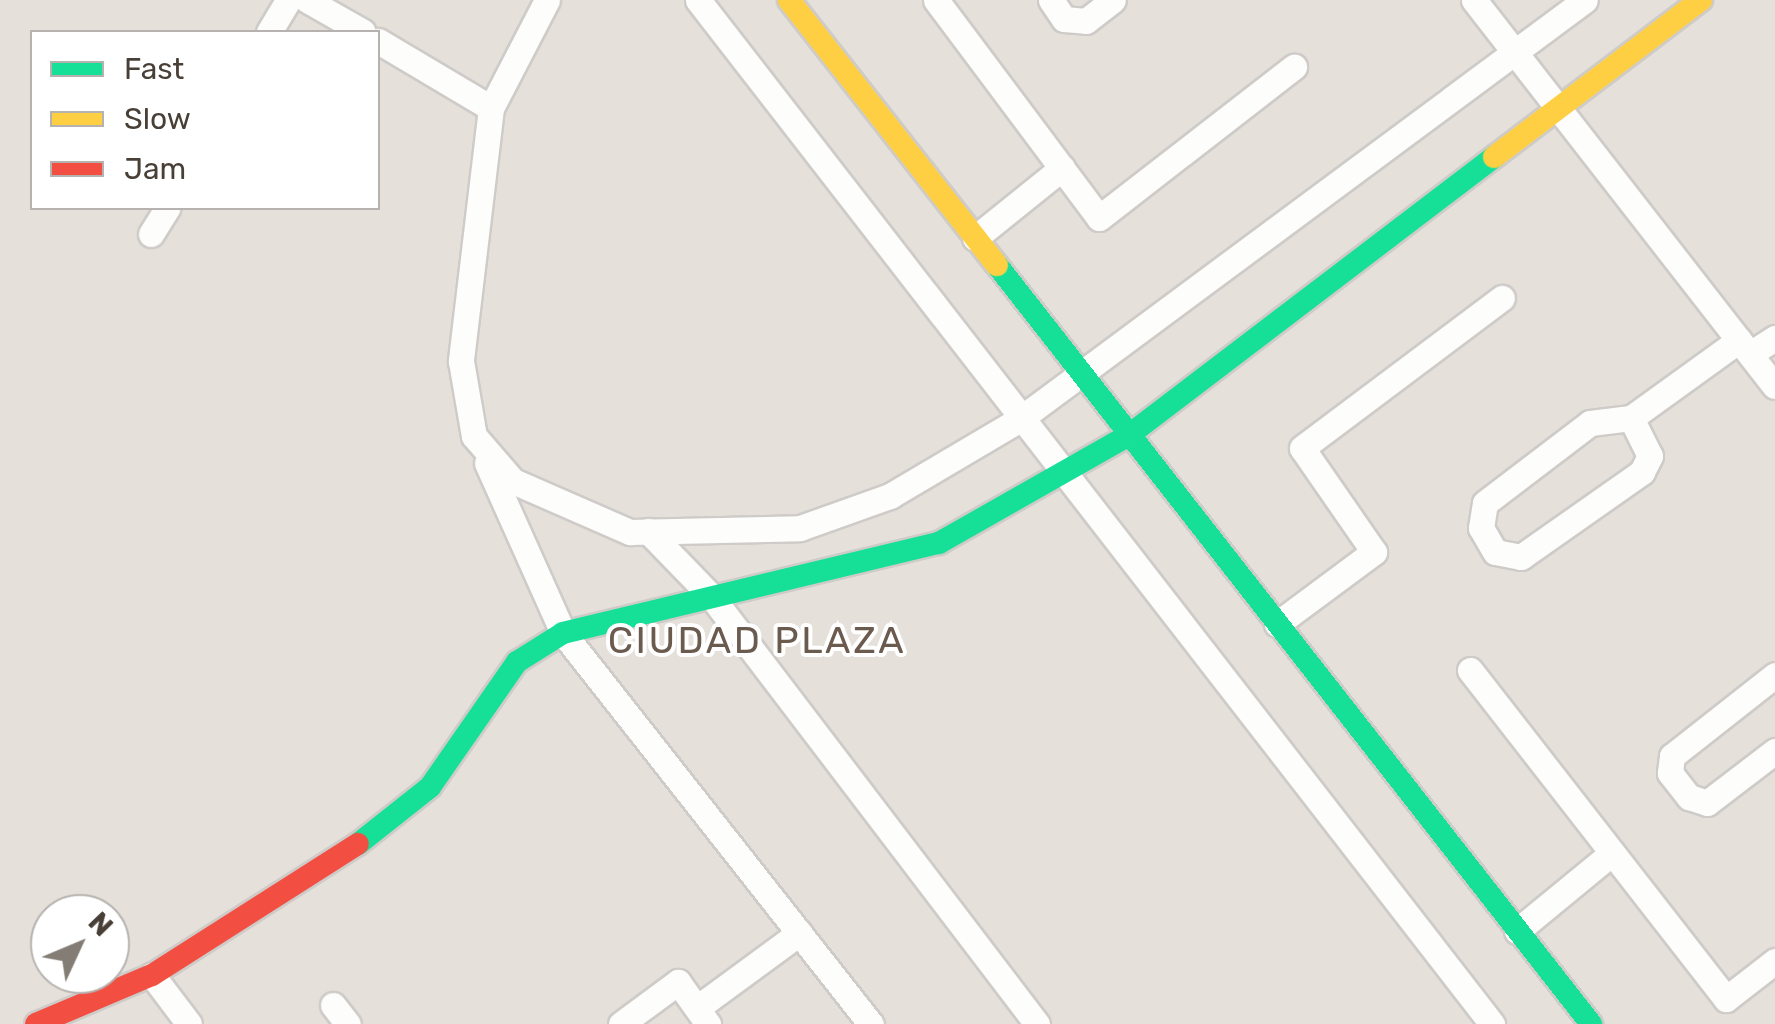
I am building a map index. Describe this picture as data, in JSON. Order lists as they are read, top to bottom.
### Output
{
  "districts": ["CIUDAD PLAZA"],
  "legend": ["Fast", "Slow", "Jam"],
  "north": "top right"
}
